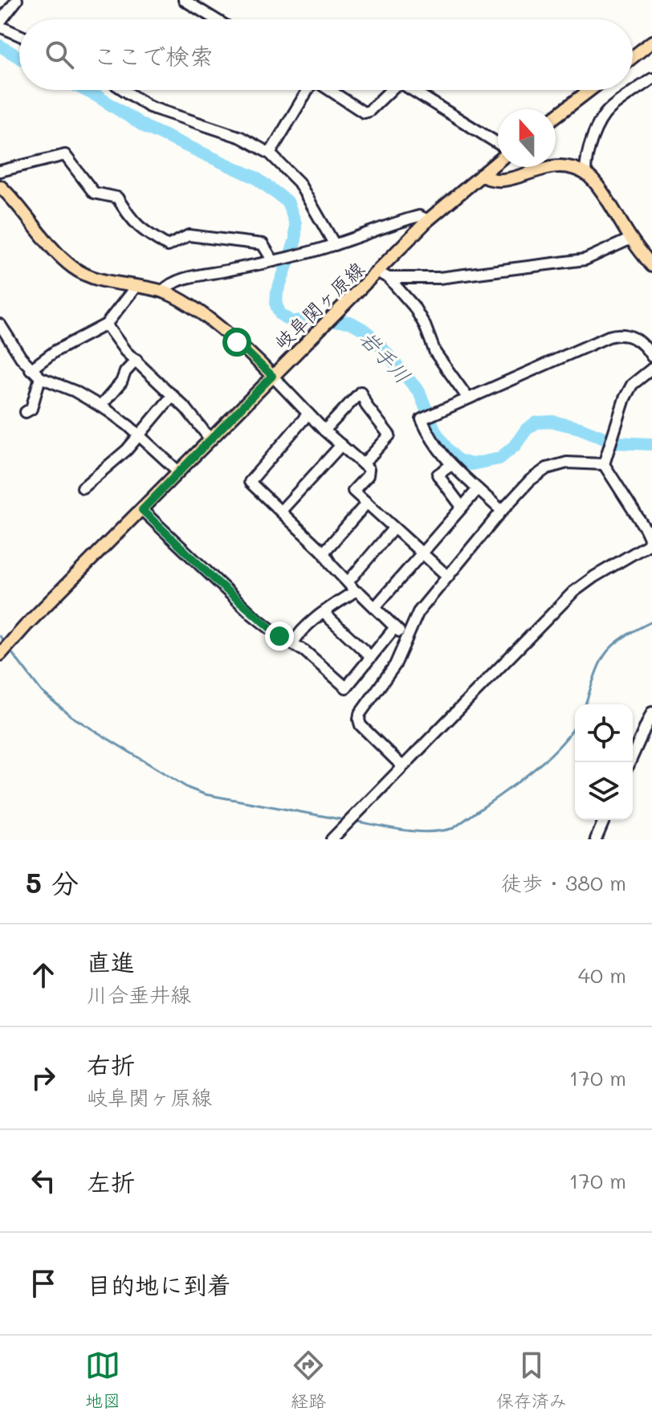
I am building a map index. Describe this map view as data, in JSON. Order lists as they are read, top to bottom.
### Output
{
  "streets": {
    "main road": ["岐阜関ヶ原線"]
  },
  "water": ["岩手川"],
  "north": "top",
  "page": {
    "search": "ここで検索",
    "heading": ["5 分", "徒歩 · 380 m"],
    "list": [
      ["直進", "川合垂井線", "40 m"],
      ["右折", "岐阜関ヶ原線", "170 m"],
      ["左折", "170 m"],
      "目的地に到着"
    ],
    "nav": ["地図", "経路", "保存済み"]
  }
}
